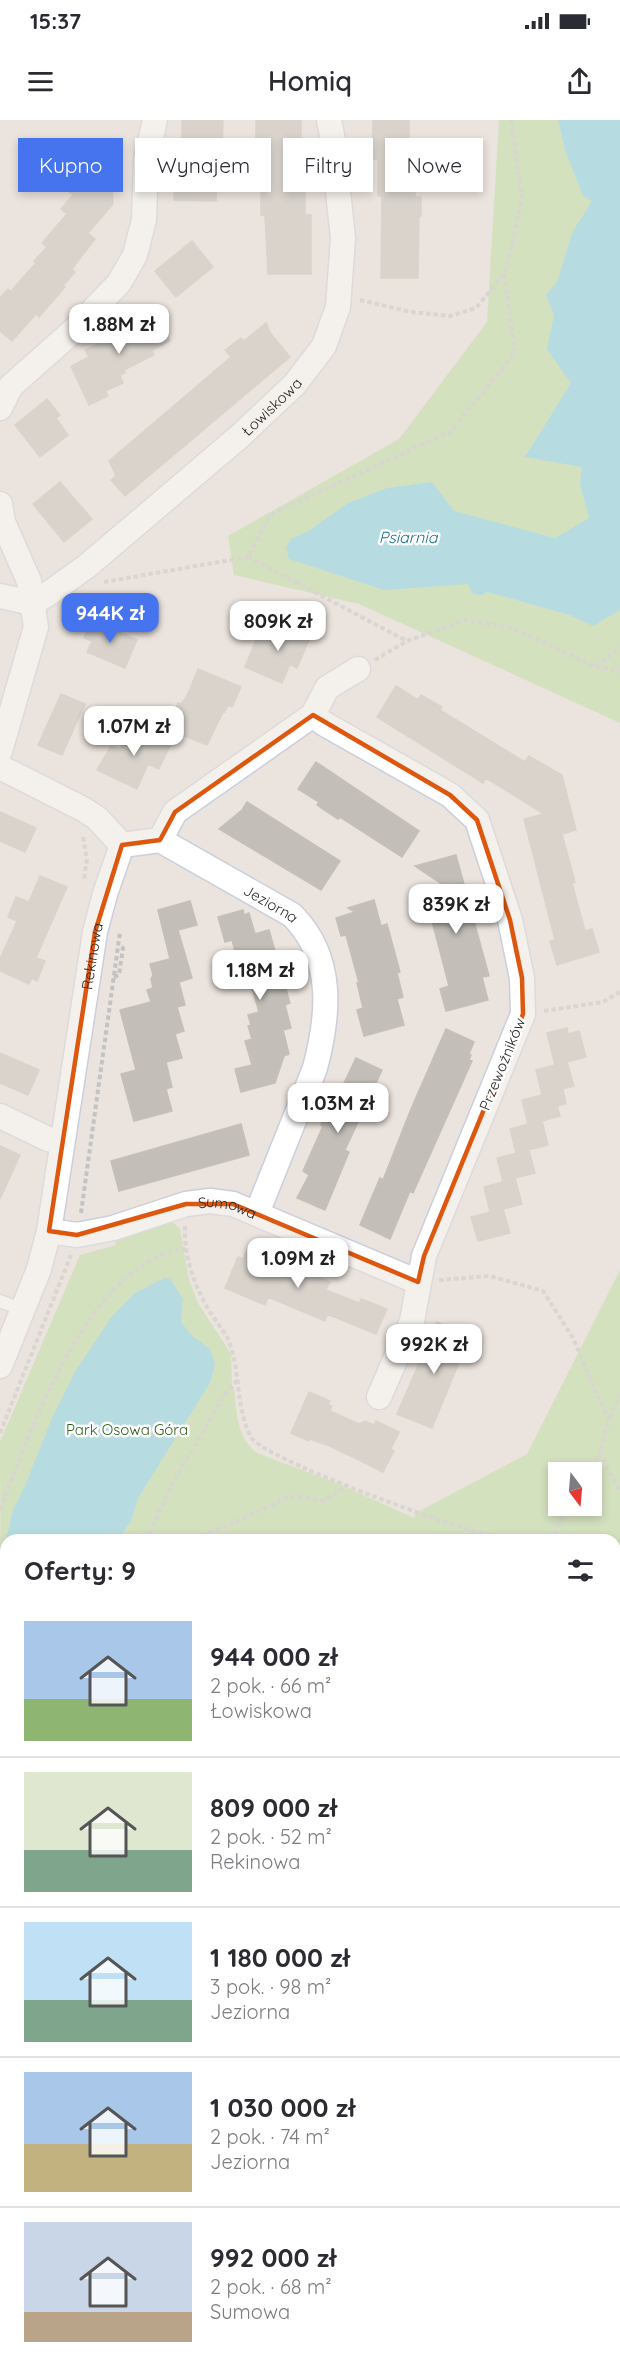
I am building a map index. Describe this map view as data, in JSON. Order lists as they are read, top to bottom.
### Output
{
  "streets": {
    "street": [
      "Łowiskowa",
      "Jeziorna",
      "Rekinowa",
      "Przewoźników",
      "Sumowa"
    ]
  },
  "crossings": [
    ["Jeziorna", "Sumowa"],
    ["Rekinowa", "Sumowa"],
    ["Przewoźników", "Sumowa"]
  ],
  "water": ["Psiarnia"],
  "parks": ["Park Osowa Góra"],
  "north": "bottom",
  "page": {
    "status": "15:37",
    "header": "Homiq",
    "chip": [
      "Kupno",
      "Wynajem",
      "Filtry",
      "Nowe"
    ],
    "price": [
      "1.88M zł",
      "944K zł",
      "809K zł",
      "1.07M zł",
      "839K zł",
      "1.18M zł",
      "1.03M zł",
      "1.09M zł",
      "992K zł"
    ],
    "heading": "Oferty: 9",
    "list": [
      {
        "name": "944 000 zł",
        "note": "2 pok. · 66 m² · Łowiskowa"
      },
      {
        "name": "809 000 zł",
        "note": "2 pok. · 52 m² · Rekinowa"
      },
      {
        "name": "1 180 000 zł",
        "note": "3 pok. · 98 m² · Jeziorna"
      },
      {
        "name": "1 030 000 zł",
        "note": "2 pok. · 74 m² · Jeziorna"
      },
      {
        "name": "992 000 zł",
        "note": "2 pok. · 68 m² · Sumowa"
      }
    ]
  }
}
